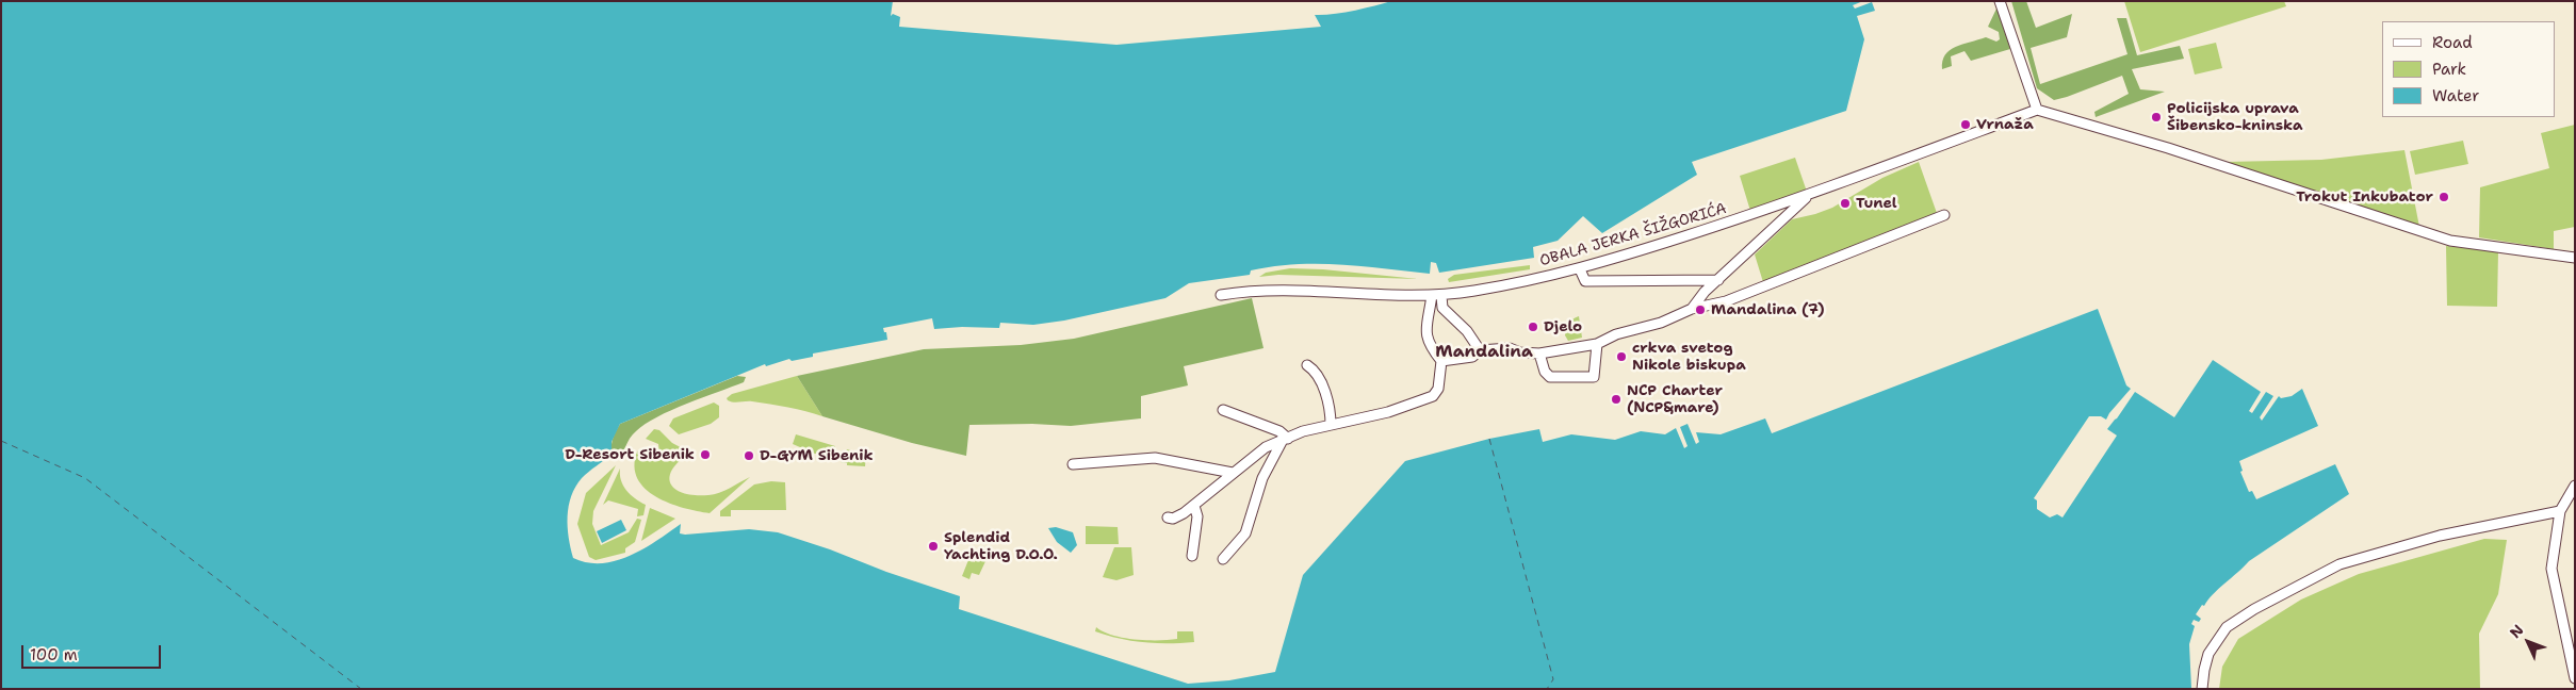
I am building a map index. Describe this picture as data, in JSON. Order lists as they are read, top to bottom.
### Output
{
  "streets": {
    "street": ["OBALA JERKA ŠIŽGORIĆA"]
  },
  "districts": ["Mandalina"],
  "places": [
    "Policijska uprava Šibensko-kninska",
    "Vrnaža",
    "Trokut Inkubator",
    "Tunel",
    "Mandalina (7)",
    "Djelo",
    "crkva svetog Nikole biskupa",
    "NCP Charter (NCP&mare)",
    "D-Resort Sibenik",
    "D-GYM Sibenik",
    "Splendid Yachting D.O.O."
  ],
  "legend": ["Road", "Park", "Water"],
  "scale_bar": "100 m",
  "north": "top left"
}
